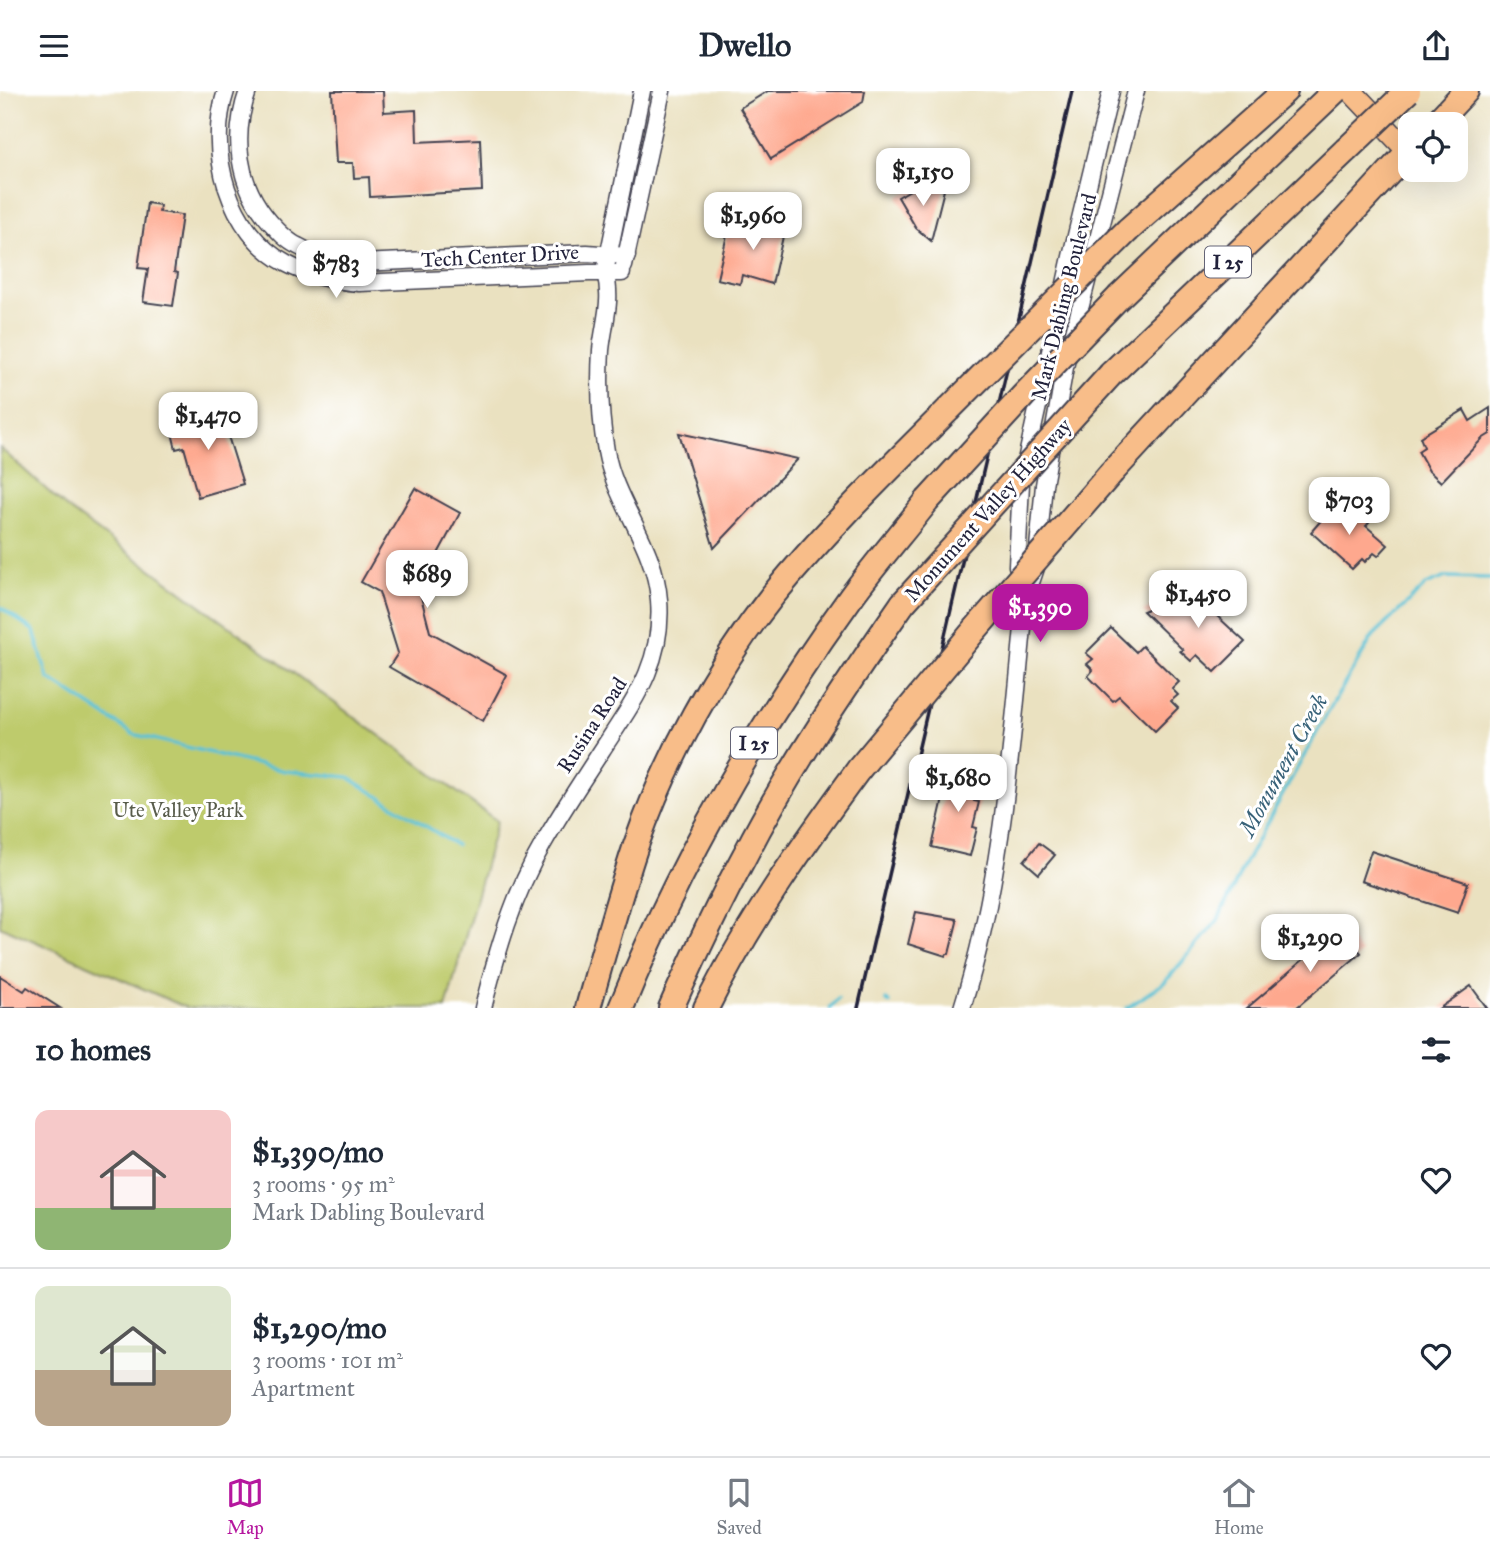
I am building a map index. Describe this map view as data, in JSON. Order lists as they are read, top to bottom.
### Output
{
  "streets": {
    "highway": ["I 25", "Monument Valley Highway"],
    "street": ["Tech Center Drive", "Mark Dabling Boulevard", "Rusina Road"]
  },
  "crossings": [
    ["Tech Center Drive", "Rusina Road"]
  ],
  "water": ["Monument Creek"],
  "parks": ["Ute Valley Park"],
  "page": {
    "header": "Dwello",
    "price": [
      "$1,150",
      "$1,960",
      "$783",
      "$1,470",
      "$703",
      "$689",
      "$1,450",
      "$1,390",
      "$1,680",
      "$1,290"
    ],
    "heading": "10 homes",
    "list": [
      {
        "name": "$1,390/mo",
        "note": "3 rooms · 95 m² · Mark Dabling Boulevard"
      },
      {
        "name": "$1,290/mo",
        "note": "3 rooms · 101 m² · Apartment"
      }
    ],
    "tabs": ["Map", "Saved", "Home"]
  }
}
